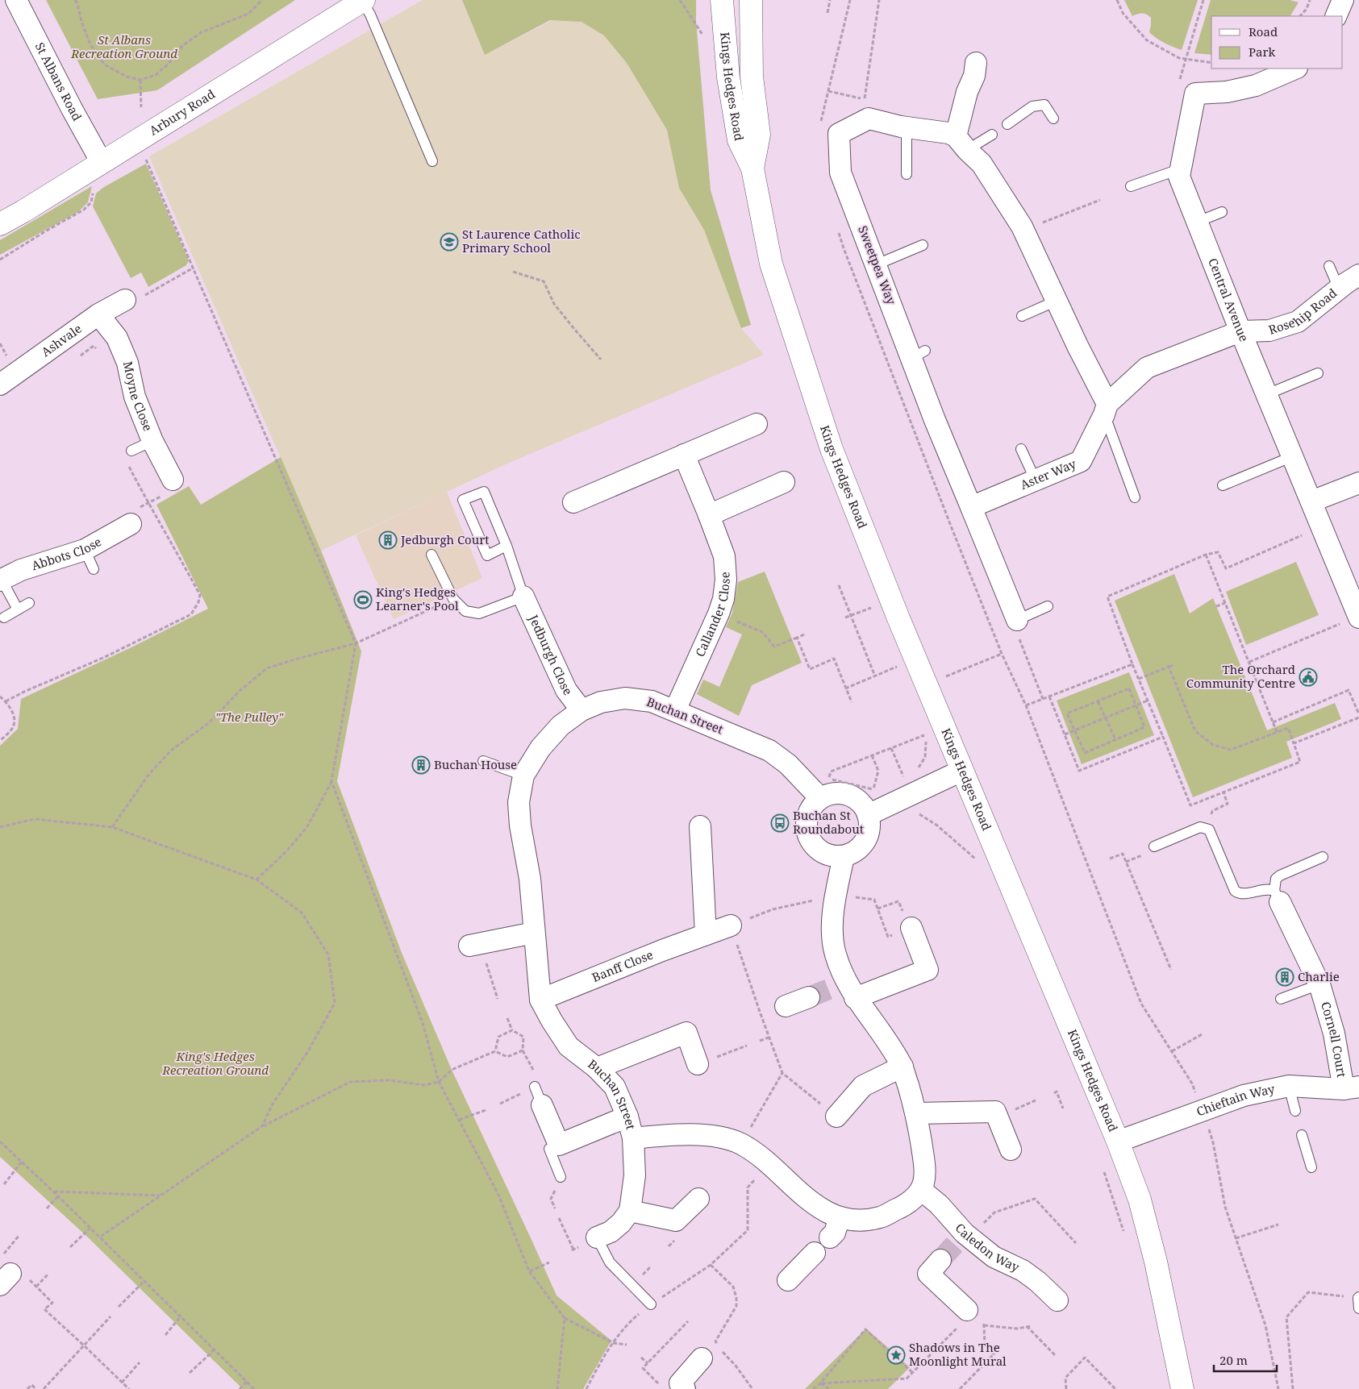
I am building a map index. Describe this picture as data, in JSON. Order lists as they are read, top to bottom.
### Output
{
  "streets": {
    "street": [
      "St Albans Road",
      "Kings Hedges Road",
      "Arbury Road",
      "Sweetpea Way",
      "Central Avenue",
      "Rosehip Road",
      "Ashvale",
      "Moyne Close",
      "Aster Way",
      "Abbots Close",
      "Callander Close",
      "Jedburgh Close",
      "Buchan Street",
      "Banff Close",
      "Cornell Court",
      "Chieftain Way",
      "Caledon Way"
    ]
  },
  "crossings": [
    ["St Albans Road", "Arbury Road"],
    ["Kings Hedges Road", "Chieftain Way"],
    ["Sweetpea Way", "Aster Way"],
    ["Central Avenue", "Rosehip Road"],
    ["Central Avenue", "Aster Way"],
    ["Rosehip Road", "Aster Way"],
    ["Ashvale", "Moyne Close"],
    ["Callander Close", "Buchan Street"],
    ["Jedburgh Close", "Buchan Street"],
    ["Buchan Street", "Banff Close"],
    ["Buchan Street", "Caledon Way"],
    ["Cornell Court", "Chieftain Way"]
  ],
  "parks": ["St Albans Recreation Ground", "\"The Pulley\"", "King's Hedges Recreation Ground"],
  "places": {
    "school or university": ["St Laurence Catholic Primary School"],
    "building": ["Jedburgh Court", "Buchan House", "Charlie"],
    "sports": ["King's Hedges Learner's Pool"],
    "public building": ["The Orchard Community Centre"],
    "bus stop": ["Buchan St Roundabout"],
    "place": ["Shadows in The Moonlight Mural"]
  },
  "legend": ["Road", "Park"],
  "scale_bar": "20 m"
}
